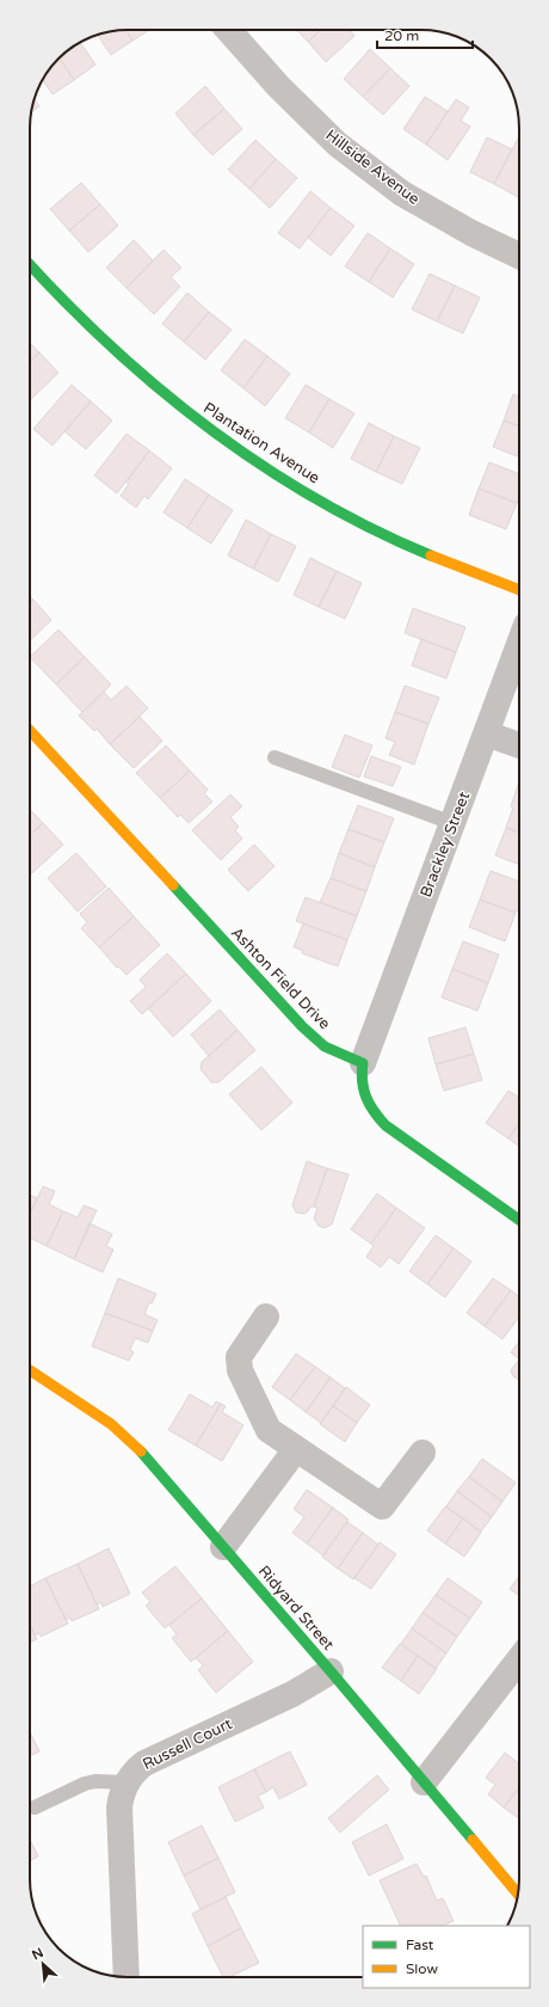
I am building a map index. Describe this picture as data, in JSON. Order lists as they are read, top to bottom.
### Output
{
  "streets": {
    "street": [
      "Hillside Avenue",
      "Plantation Avenue",
      "Brackley Street",
      "Ashton Field Drive",
      "Ridyard Street",
      "Russell Court"
    ]
  },
  "crossings": [
    ["Brackley Street", "Ashton Field Drive"],
    ["Ridyard Street", "Russell Court"]
  ],
  "legend": ["Fast", "Slow"],
  "scale_bar": "20 m",
  "north": "top left"
}
